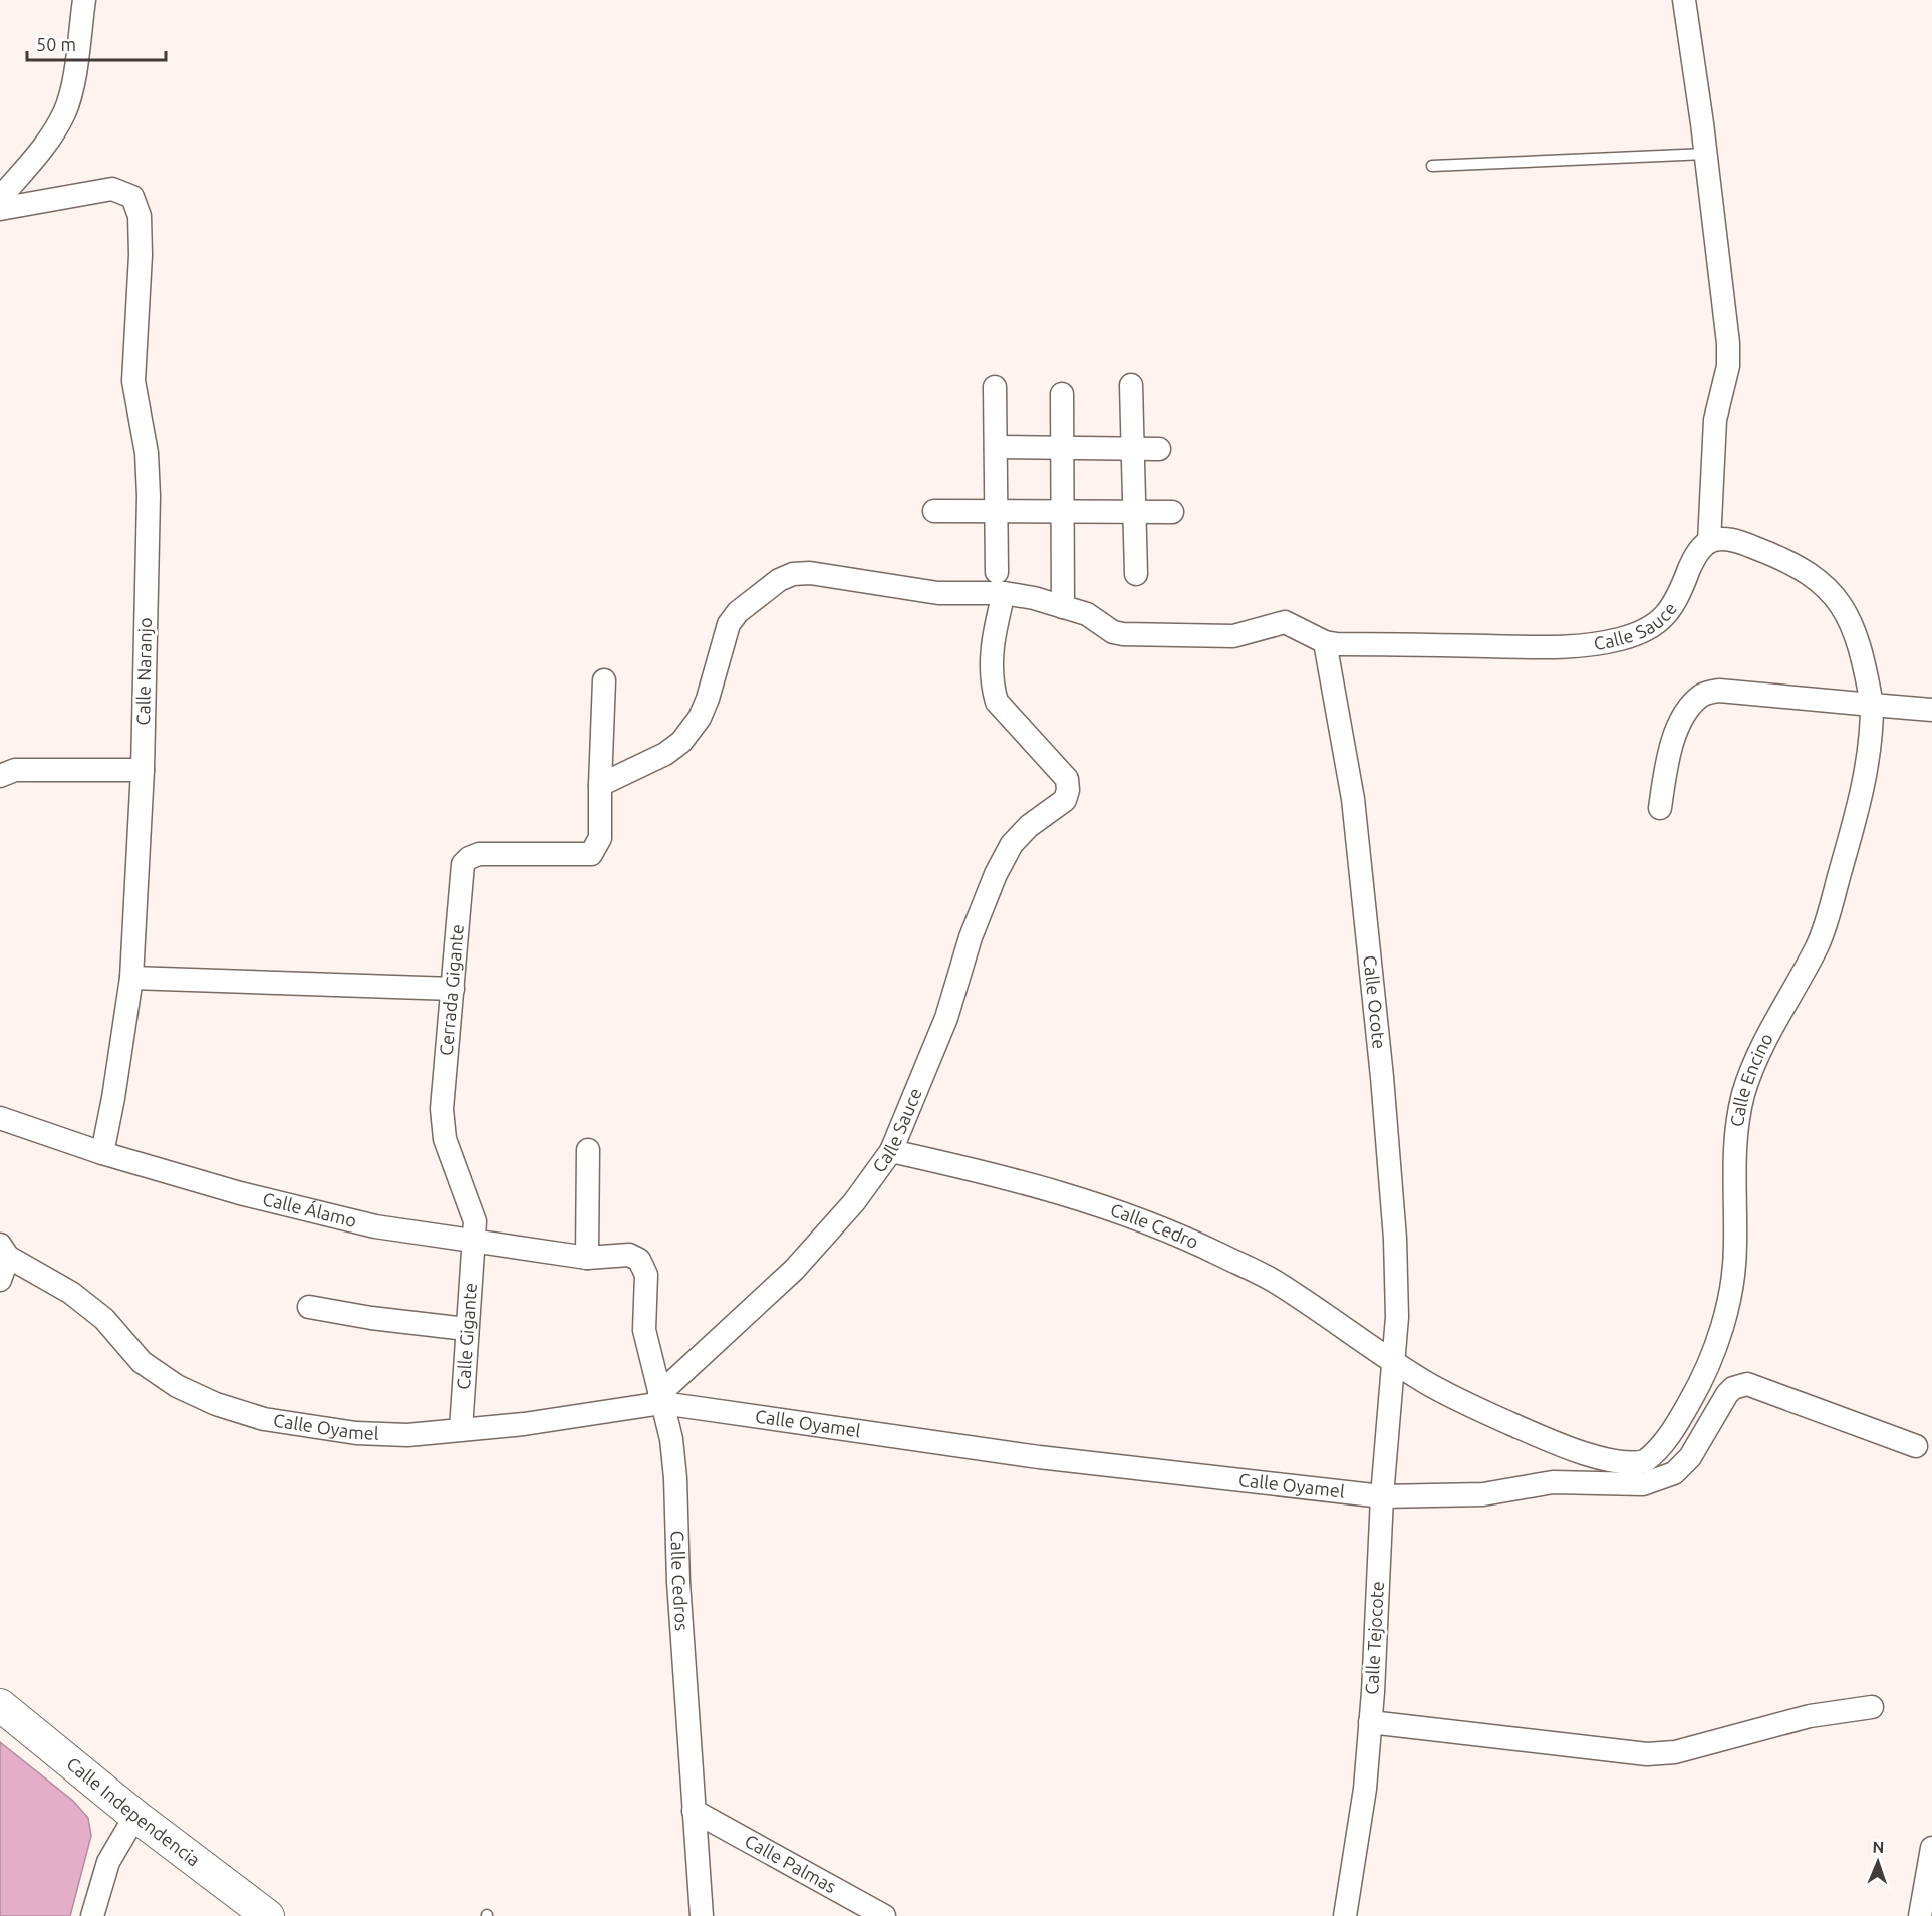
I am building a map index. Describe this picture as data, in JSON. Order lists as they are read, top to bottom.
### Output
{
  "streets": {
    "main road": ["Calle Independencia"],
    "street": [
      "Calle Sauce",
      "Calle Naranjo",
      "Cerrada Gigante",
      "Calle Ocote",
      "Calle Encino",
      "Calle Álamo",
      "Calle Cedro",
      "Calle Gigante",
      "Calle Oyamel",
      "Calle Cedros",
      "Calle Tejocote",
      "Calle Palmas"
    ]
  },
  "crossings": [
    ["Calle Sauce", "Cerrada Gigante"],
    ["Calle Sauce", "Calle Ocote"],
    ["Calle Sauce", "Calle Cedro"],
    ["Calle Sauce", "Calle Oyamel"],
    ["Calle Sauce", "Calle Cedros"],
    ["Calle Naranjo", "Calle Álamo"],
    ["Cerrada Gigante", "Calle Álamo"],
    ["Cerrada Gigante", "Calle Gigante"],
    ["Calle Ocote", "Calle Cedro"],
    ["Calle Ocote", "Calle Tejocote"],
    ["Calle Encino", "Calle Cedro"],
    ["Calle Álamo", "Calle Gigante"],
    ["Calle Álamo", "Calle Cedros"],
    ["Calle Cedro", "Calle Tejocote"],
    ["Calle Gigante", "Calle Oyamel"],
    ["Calle Oyamel", "Calle Cedros"],
    ["Calle Oyamel", "Calle Tejocote"],
    ["Calle Cedros", "Calle Palmas"]
  ],
  "scale_bar": "50 m",
  "north": "top"
}
